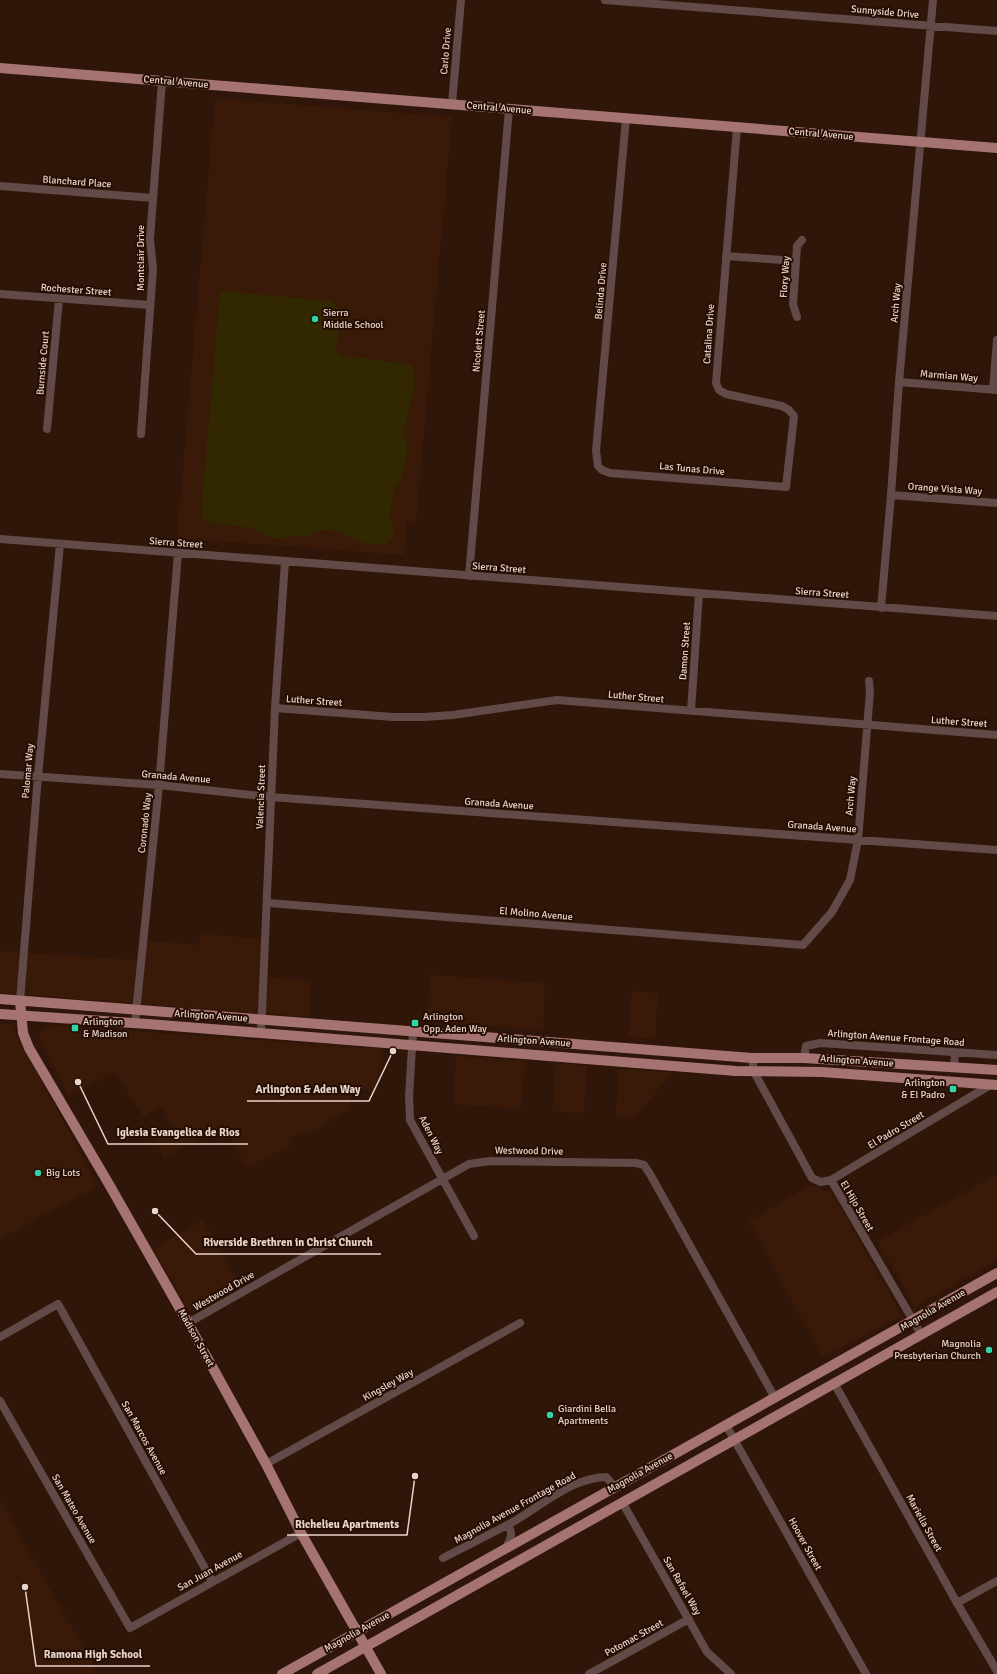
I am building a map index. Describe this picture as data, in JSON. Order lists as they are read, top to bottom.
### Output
{
  "streets": {
    "main road": [
      "Central Avenue",
      "Arlington Avenue",
      "Magnolia Avenue",
      "Madison Street"
    ],
    "street": [
      "Sunnyside Drive",
      "Carlo Drive",
      "Blanchard Place",
      "Montclair Drive",
      "Flory Way",
      "Rochester Street",
      "Belinda Drive",
      "Arch Way",
      "Catalina Drive",
      "Nicolett Street",
      "Burnside Court",
      "Marmian Way",
      "Las Tunas Drive",
      "Orange Vista Way",
      "Sierra Street",
      "Damon Street",
      "Luther Street",
      "Palomar Way",
      "Granada Avenue",
      "Valencia Street",
      "Coronado Way",
      "El Molino Avenue",
      "Arlington Avenue Frontage Road",
      "El Padro Street",
      "Aden Way",
      "Westwood Drive",
      "El Hijo Street",
      "Kingsley Way",
      "San Marcos Avenue",
      "Magnolia Avenue Frontage Road",
      "San Mateo Avenue",
      "Mariella Street",
      "Hoover Street",
      "San Juan Avenue",
      "San Rafael Way",
      "Potomac Street"
    ]
  },
  "crossings": [
    ["Sunnyside Drive", "Arch Way"],
    ["Carlo Drive", "Central Avenue"],
    ["Central Avenue", "Montclair Drive"],
    ["Central Avenue", "Belinda Drive"],
    ["Central Avenue", "Arch Way"],
    ["Central Avenue", "Catalina Drive"],
    ["Central Avenue", "Nicolett Street"],
    ["Blanchard Place", "Montclair Drive"],
    ["Montclair Drive", "Rochester Street"],
    ["Rochester Street", "Burnside Court"],
    ["Belinda Drive", "Las Tunas Drive"],
    ["Arch Way", "Marmian Way"],
    ["Arch Way", "Orange Vista Way"],
    ["Arch Way", "Sierra Street"],
    ["Arch Way", "Luther Street"],
    ["Arch Way", "Granada Avenue"],
    ["Arch Way", "El Molino Avenue"],
    ["Catalina Drive", "Las Tunas Drive"],
    ["Nicolett Street", "Sierra Street"],
    ["Sierra Street", "Damon Street"],
    ["Sierra Street", "Palomar Way"],
    ["Sierra Street", "Valencia Street"],
    ["Sierra Street", "Coronado Way"],
    ["Damon Street", "Luther Street"],
    ["Luther Street", "Valencia Street"],
    ["Palomar Way", "Granada Avenue"],
    ["Palomar Way", "Arlington Avenue"],
    ["Palomar Way", "Madison Street"],
    ["Granada Avenue", "Valencia Street"],
    ["Granada Avenue", "Coronado Way"],
    ["Valencia Street", "El Molino Avenue"],
    ["Valencia Street", "Arlington Avenue"],
    ["Coronado Way", "Arlington Avenue"],
    ["Arlington Avenue", "Arlington Avenue Frontage Road"],
    ["Arlington Avenue", "El Padro Street"],
    ["Arlington Avenue", "Aden Way"],
    ["Arlington Avenue", "El Hijo Street"],
    ["Arlington Avenue", "Madison Street"],
    ["El Padro Street", "El Hijo Street"],
    ["Aden Way", "Westwood Drive"],
    ["Westwood Drive", "Magnolia Avenue"],
    ["Westwood Drive", "Madison Street"],
    ["El Hijo Street", "Magnolia Avenue"],
    ["Magnolia Avenue", "Madison Street"],
    ["Magnolia Avenue", "Magnolia Avenue Frontage Road"],
    ["Magnolia Avenue", "Mariella Street"],
    ["Magnolia Avenue", "Hoover Street"],
    ["Magnolia Avenue", "San Rafael Way"],
    ["Madison Street", "Kingsley Way"],
    ["Madison Street", "San Juan Avenue"],
    ["San Marcos Avenue", "San Juan Avenue"],
    ["San Mateo Avenue", "San Juan Avenue"],
    ["San Rafael Way", "Potomac Street"]
  ],
  "places": {
    "other": [
      "Sierra Middle School",
      "Arlington & Aden Way",
      "Iglesia Evangelica de Rios",
      "Big Lots",
      "Riverside Brethren in Christ Church",
      "Magnolia Presbyterian Church",
      "Giardini Bella Apartments",
      "Richelieu Apartments",
      "Ramona High School"
    ],
    "transit": ["Arlington Opp. Aden Way", "Arlington & Madison", "Arlington & El Padro"]
  }
}
